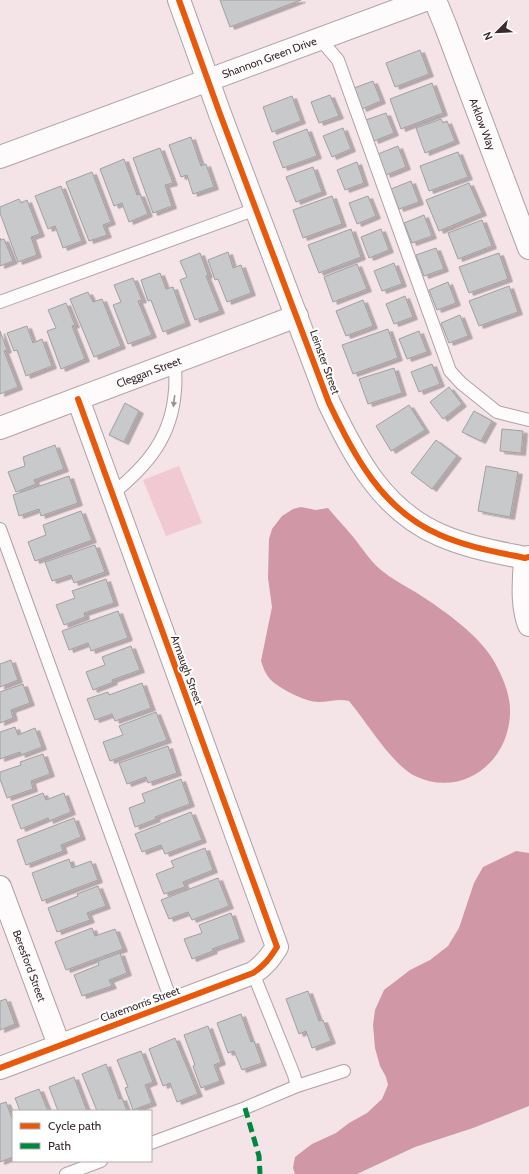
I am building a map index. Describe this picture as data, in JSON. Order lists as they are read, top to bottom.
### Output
{
  "streets": {
    "street": [
      "Shannon Green Drive",
      "Arklow Way",
      "Leinster Street",
      "Cleggan Street",
      "Armaugh Street",
      "Beresford Street",
      "Claremorris Street"
    ]
  },
  "crossings": [
    ["Shannon Green Drive", "Leinster Street"],
    ["Leinster Street", "Cleggan Street"],
    ["Cleggan Street", "Armaugh Street"],
    ["Armaugh Street", "Claremorris Street"],
    ["Beresford Street", "Claremorris Street"]
  ],
  "legend": ["Cycle path", "Path"],
  "north": "bottom left"
}
